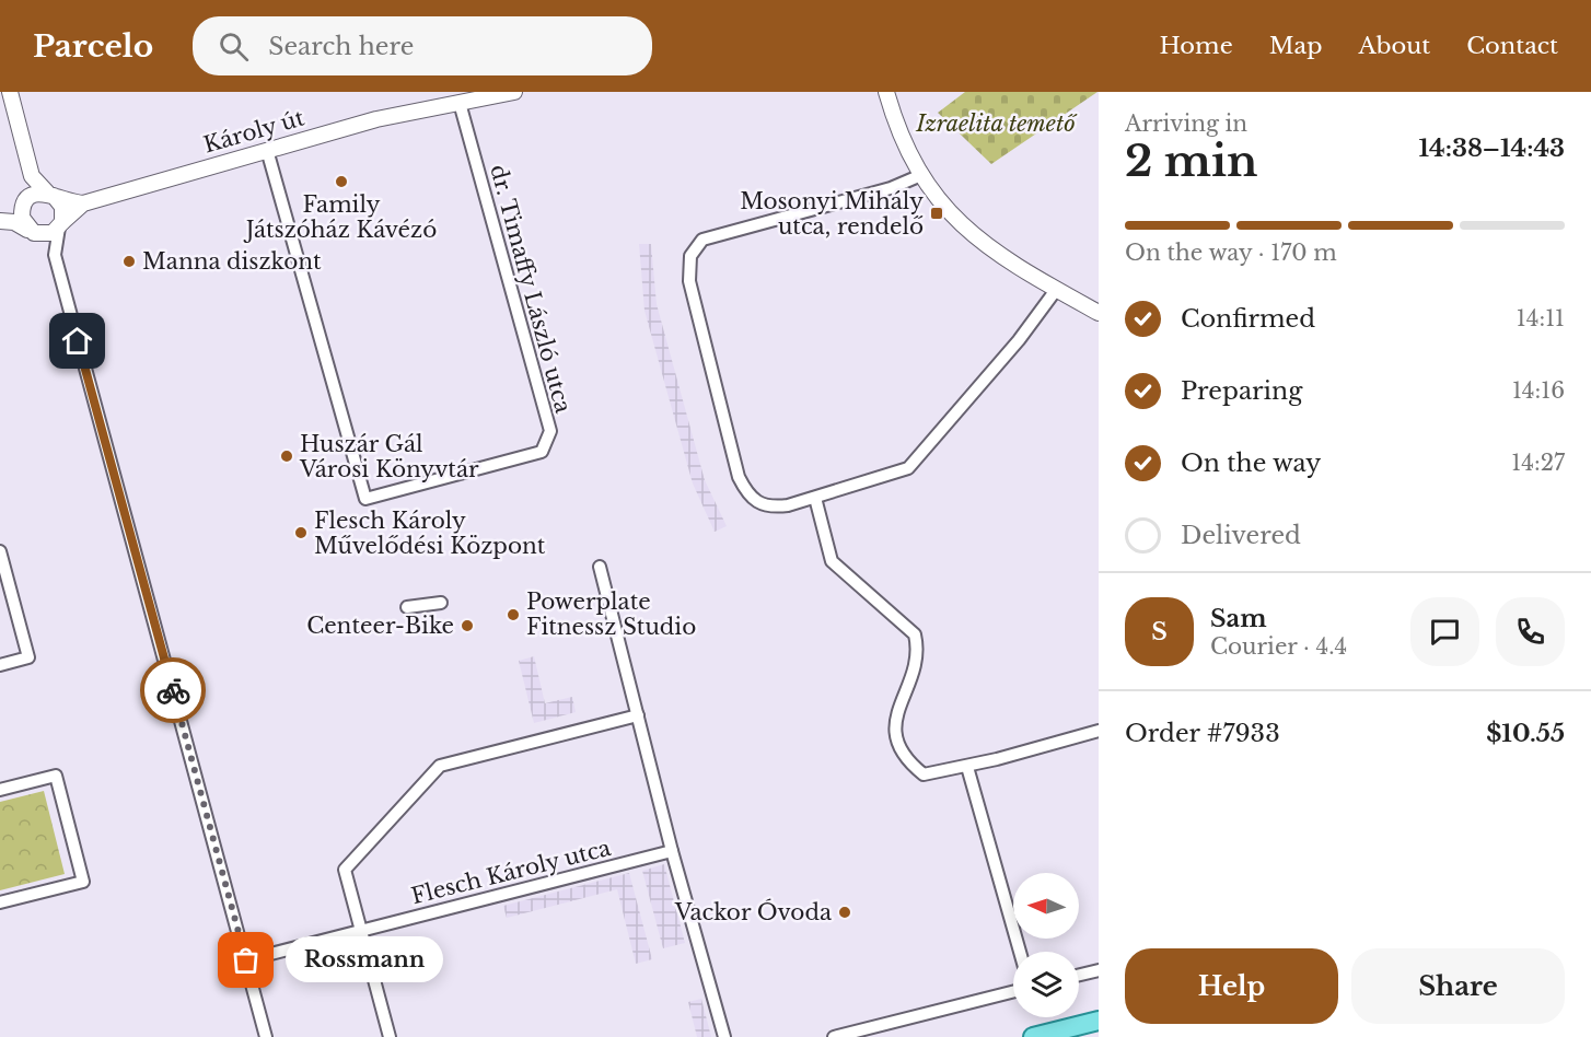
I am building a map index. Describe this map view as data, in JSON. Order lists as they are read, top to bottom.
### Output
{
  "streets": {
    "street": ["Károly út", "dr. Timaffy László utca", "Flesch Károly utca"]
  },
  "crossings": [
    ["Károly út", "dr. Timaffy László utca"]
  ],
  "parks": ["Izraelita temető"],
  "places": {
    "other": [
      "Family Játszóház Kávézó",
      "Manna diszkont",
      "Huszár Gál Városi Könyvtár",
      "Flesch Károly Művelődési Központ",
      "Powerplate Fitnessz Studio",
      "Centeer-Bike",
      "Vackor Óvoda",
      "Rossmann"
    ],
    "transit": ["Mosonyi Mihály utca, rendelő"]
  },
  "north": "left",
  "page": {
    "header": "Parcelo",
    "search": "Search here",
    "nav": [
      "Home",
      "Map",
      "About",
      "Contact"
    ],
    "heading": ["2 min", "Arriving in", "14:38–14:43"],
    "panel": [
      "Sam",
      "Courier · 4.4",
      "Order #7933",
      "$10.55"
    ],
    "bar": "On the way · 170 m",
    "list": [
      ["Confirmed", "14:11"],
      ["Preparing", "14:16"],
      ["On the way", "14:27"],
      "Delivered"
    ],
    "round": "S",
    "buttons": ["Help", "Share"],
    "bubble": "Rossmann"
  }
}
